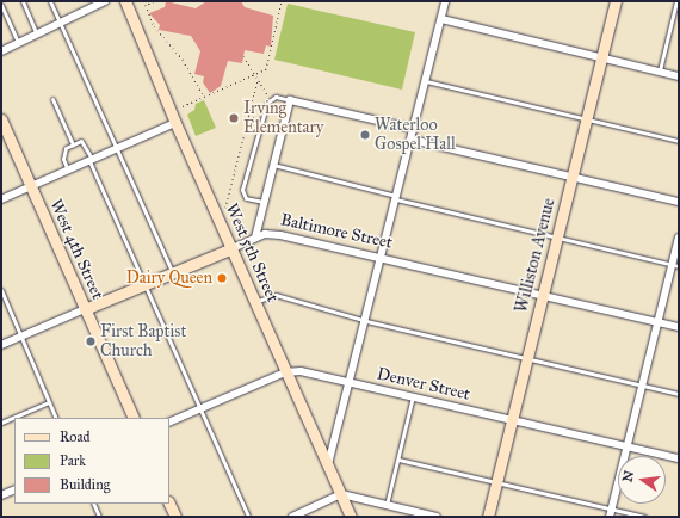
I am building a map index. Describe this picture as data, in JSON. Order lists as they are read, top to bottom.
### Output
{
  "streets": {
    "main road": [
      "Baltimore Street",
      "West 4th Street",
      "West 5th Street",
      "Williston Avenue"
    ],
    "street": ["Denver Street"]
  },
  "crossings": [
    ["Baltimore Street", "West 4th Street"],
    ["Baltimore Street", "West 5th Street"],
    ["Baltimore Street", "Williston Avenue"],
    ["West 5th Street", "Denver Street"],
    ["Williston Avenue", "Denver Street"]
  ],
  "places": [
    "Irving Elementary",
    "Waterloo Gospel Hall",
    "Dairy Queen",
    "First Baptist Church"
  ],
  "legend": ["Road", "Park", "Building"],
  "north": "left"
}
